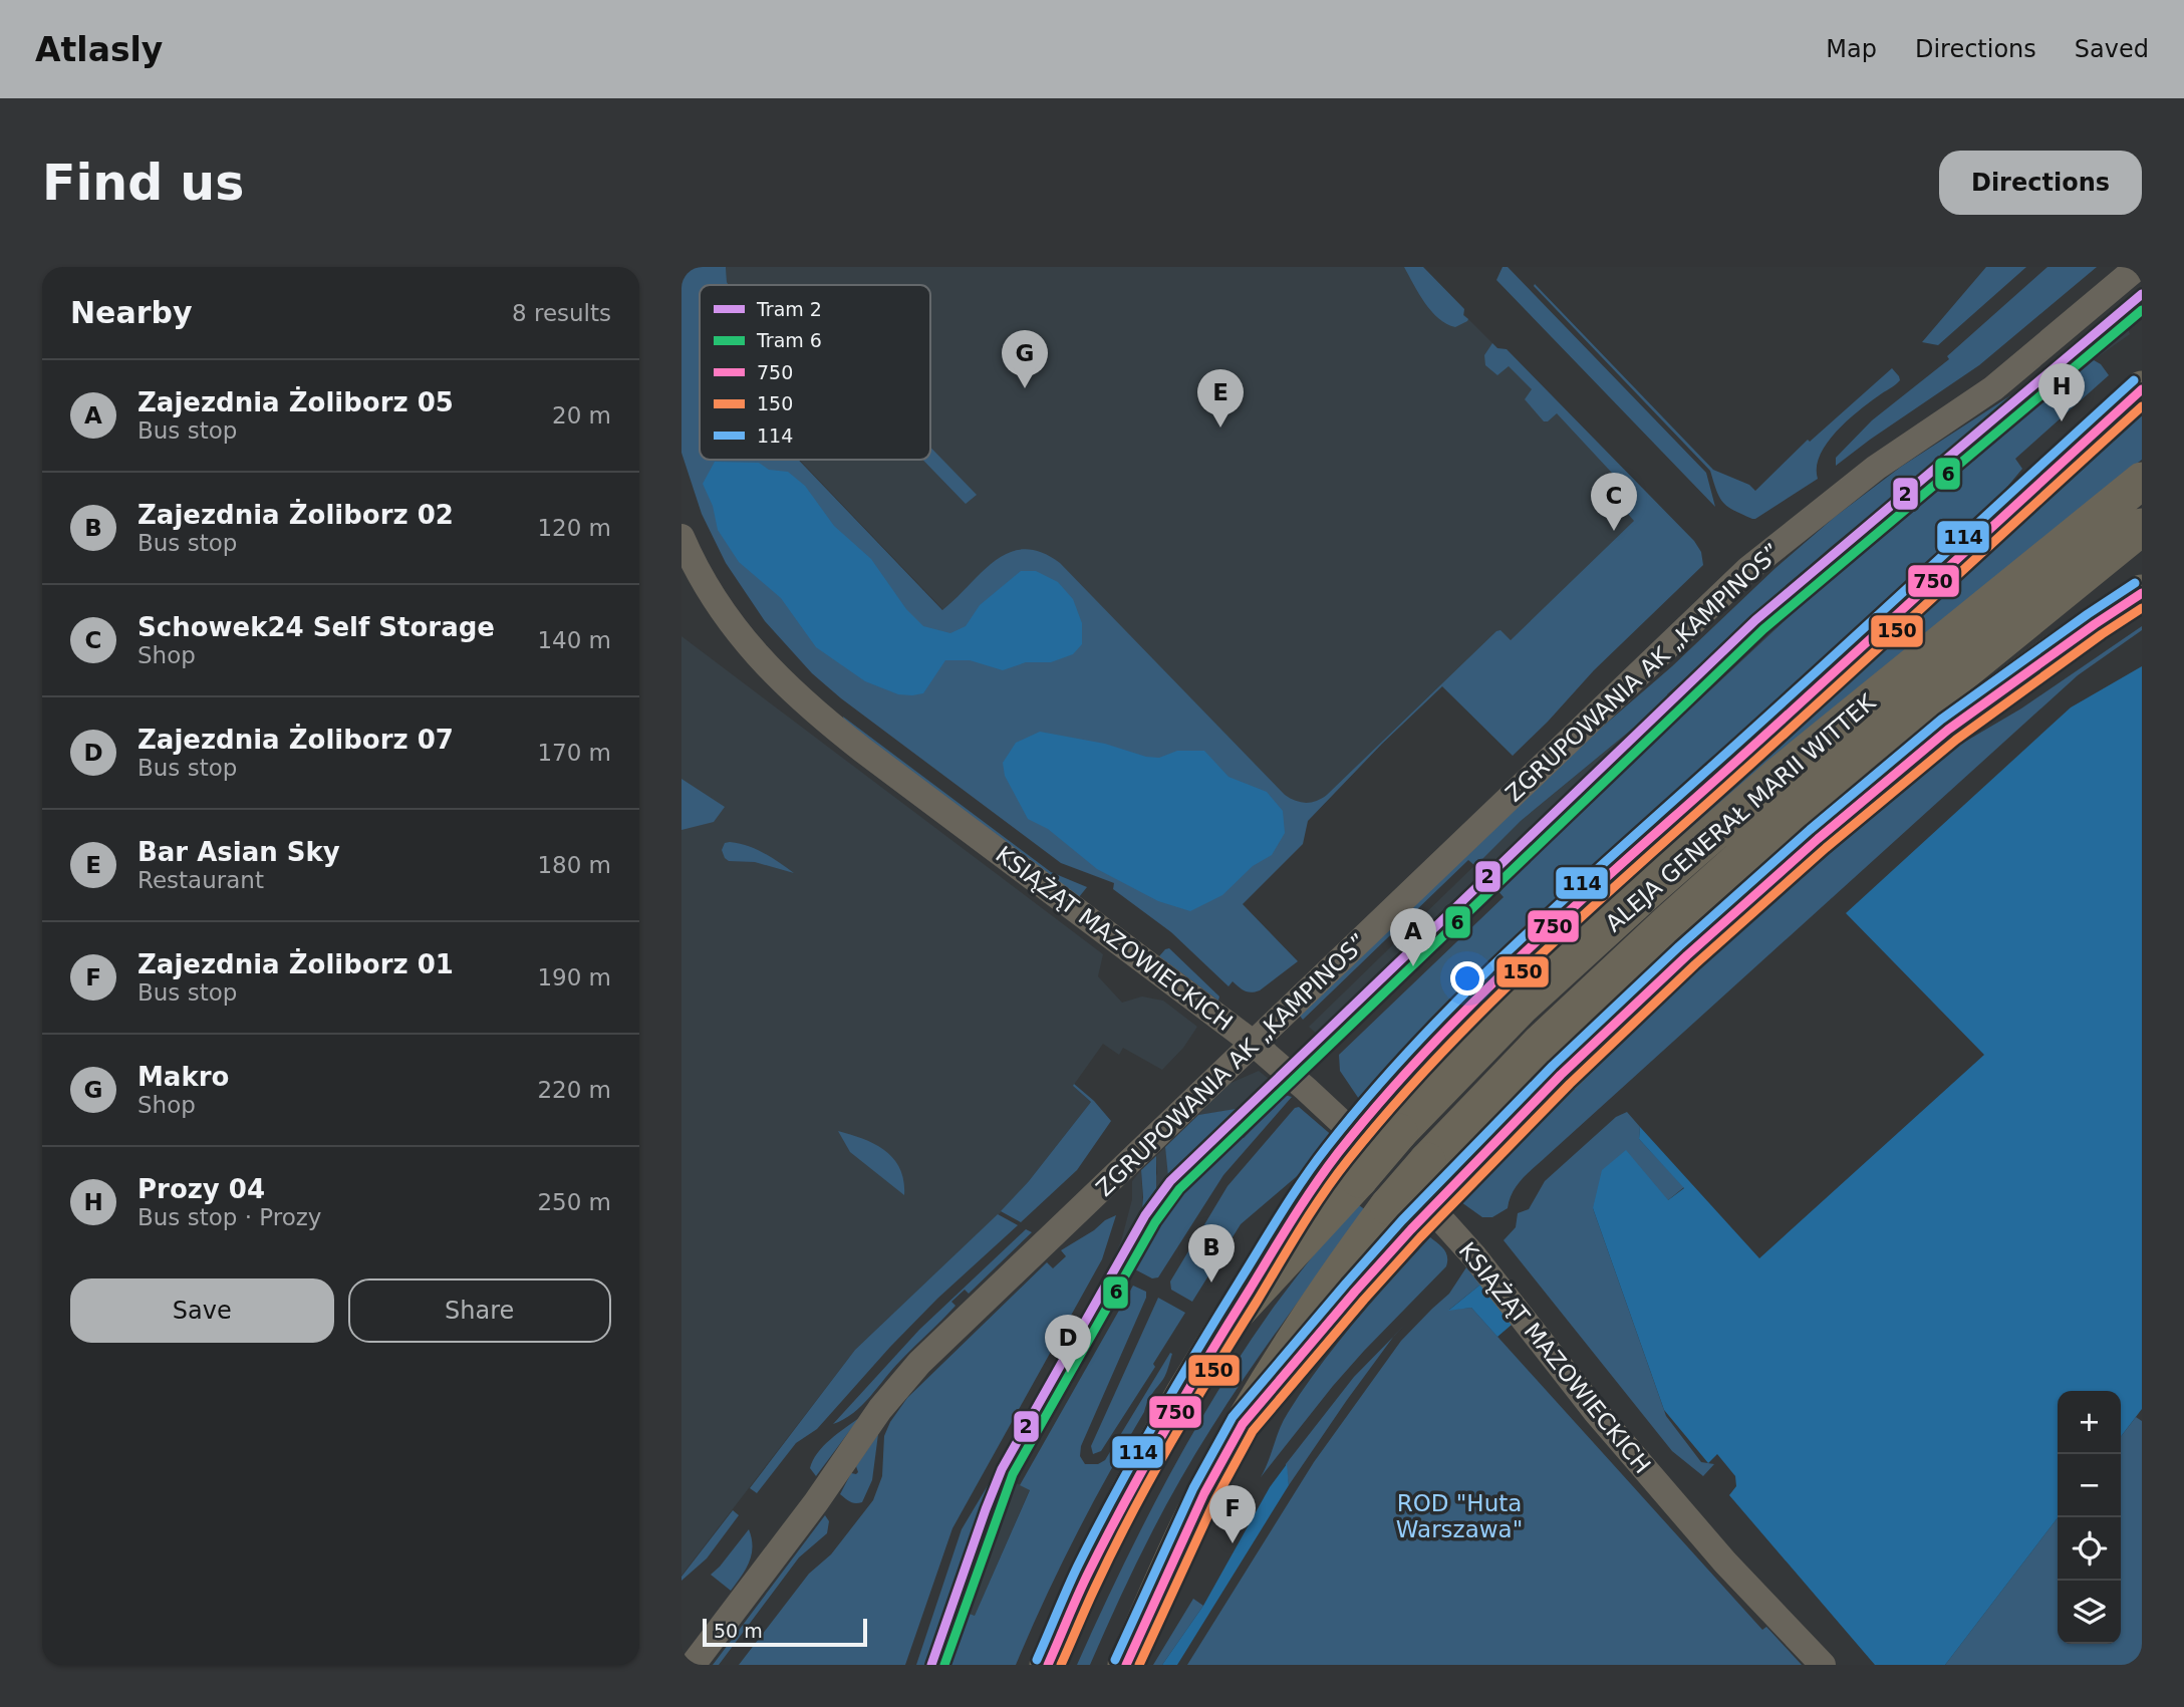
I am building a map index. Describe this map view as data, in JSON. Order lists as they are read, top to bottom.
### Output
{
  "streets": {
    "main road": ["ALEJA GENERAŁ MARII WITTEK"],
    "street": ["ZGRUPOWANIA AK „KAMPINOS”", "KSIĄŻĄT MAZOWIECKICH"]
  },
  "crossings": [
    ["ZGRUPOWANIA AK „KAMPINOS”", "KSIĄŻĄT MAZOWIECKICH"]
  ],
  "parks": ["ROD \"Huta Warszawa\""],
  "lines": [
    "tram line 2",
    "tram line 6",
    "transit line 114",
    "transit line 750",
    "transit line 150"
  ],
  "legend": [
    "Tram 2",
    "Tram 6",
    "750",
    "150",
    "114"
  ],
  "scale_bar": "50 m",
  "page": {
    "header": "Atlasly",
    "nav": ["Map", "Directions", "Saved"],
    "buttons": [
      "Directions",
      ["Save", "Share"]
    ],
    "title": "Find us",
    "heading": ["Nearby", "8 results"],
    "pins": [
      "G",
      "H",
      "E",
      "C",
      "A",
      "B",
      "D",
      "F"
    ],
    "list": [
      {
        "mark": "A",
        "name": "Zajezdnia Żoliborz 05",
        "note": "Bus stop",
        "value": "20 m"
      },
      {
        "mark": "B",
        "name": "Zajezdnia Żoliborz 02",
        "note": "Bus stop",
        "value": "120 m"
      },
      {
        "mark": "C",
        "name": "Schowek24 Self Storage",
        "note": "Shop",
        "value": "140 m"
      },
      {
        "mark": "D",
        "name": "Zajezdnia Żoliborz 07",
        "note": "Bus stop",
        "value": "170 m"
      },
      {
        "mark": "E",
        "name": "Bar Asian Sky",
        "note": "Restaurant",
        "value": "180 m"
      },
      {
        "mark": "F",
        "name": "Zajezdnia Żoliborz 01",
        "note": "Bus stop",
        "value": "190 m"
      },
      {
        "mark": "G",
        "name": "Makro",
        "note": "Shop",
        "value": "220 m"
      },
      {
        "mark": "H",
        "name": "Prozy 04",
        "note": "Bus stop · Prozy",
        "value": "250 m"
      }
    ],
    "map_buttons": ["+", "−"],
    "scale": "50 m"
  }
}
